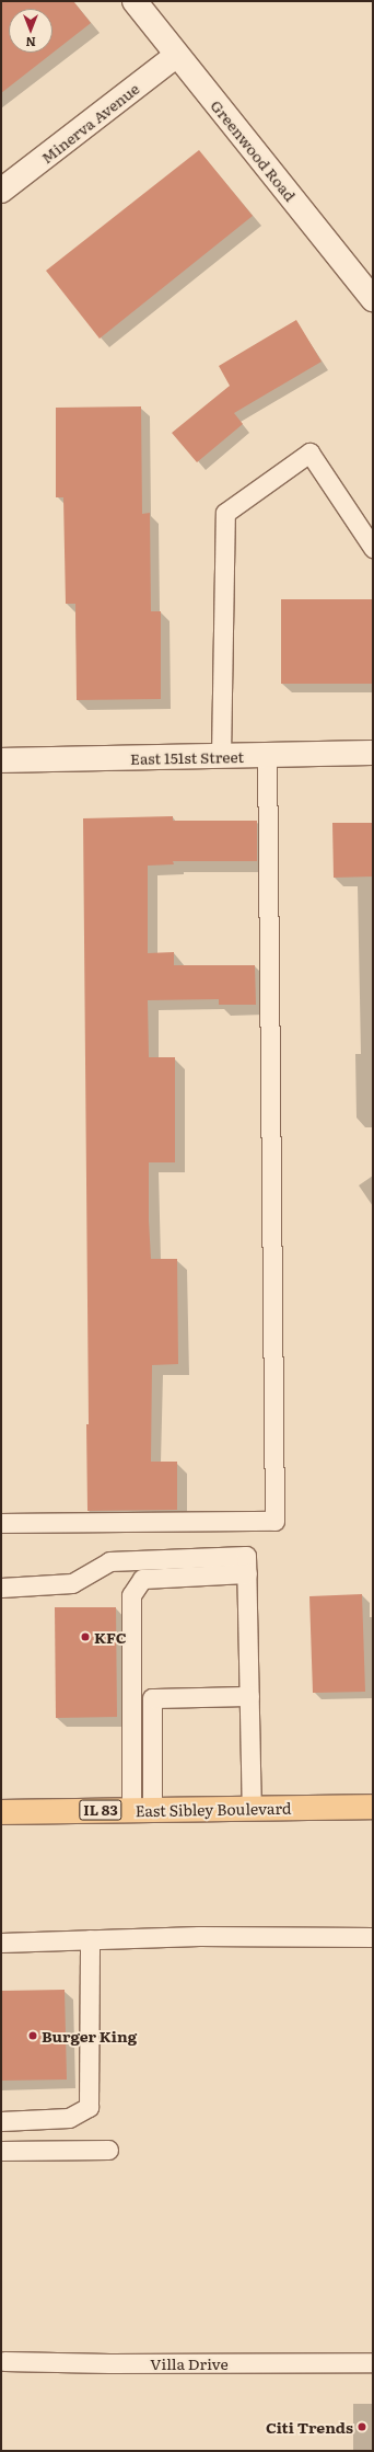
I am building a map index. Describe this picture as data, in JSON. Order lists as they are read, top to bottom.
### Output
{
  "streets": {
    "main road": ["East Sibley Boulevard", "IL 83"],
    "street": ["Minerva Avenue", "Greenwood Road", "East 151st Street"],
    "lane": ["Villa Drive"]
  },
  "crossings": [
    ["Minerva Avenue", "Greenwood Road"]
  ],
  "places": ["KFC", "Burger King", "Citi Trends"],
  "north": "bottom"
}
